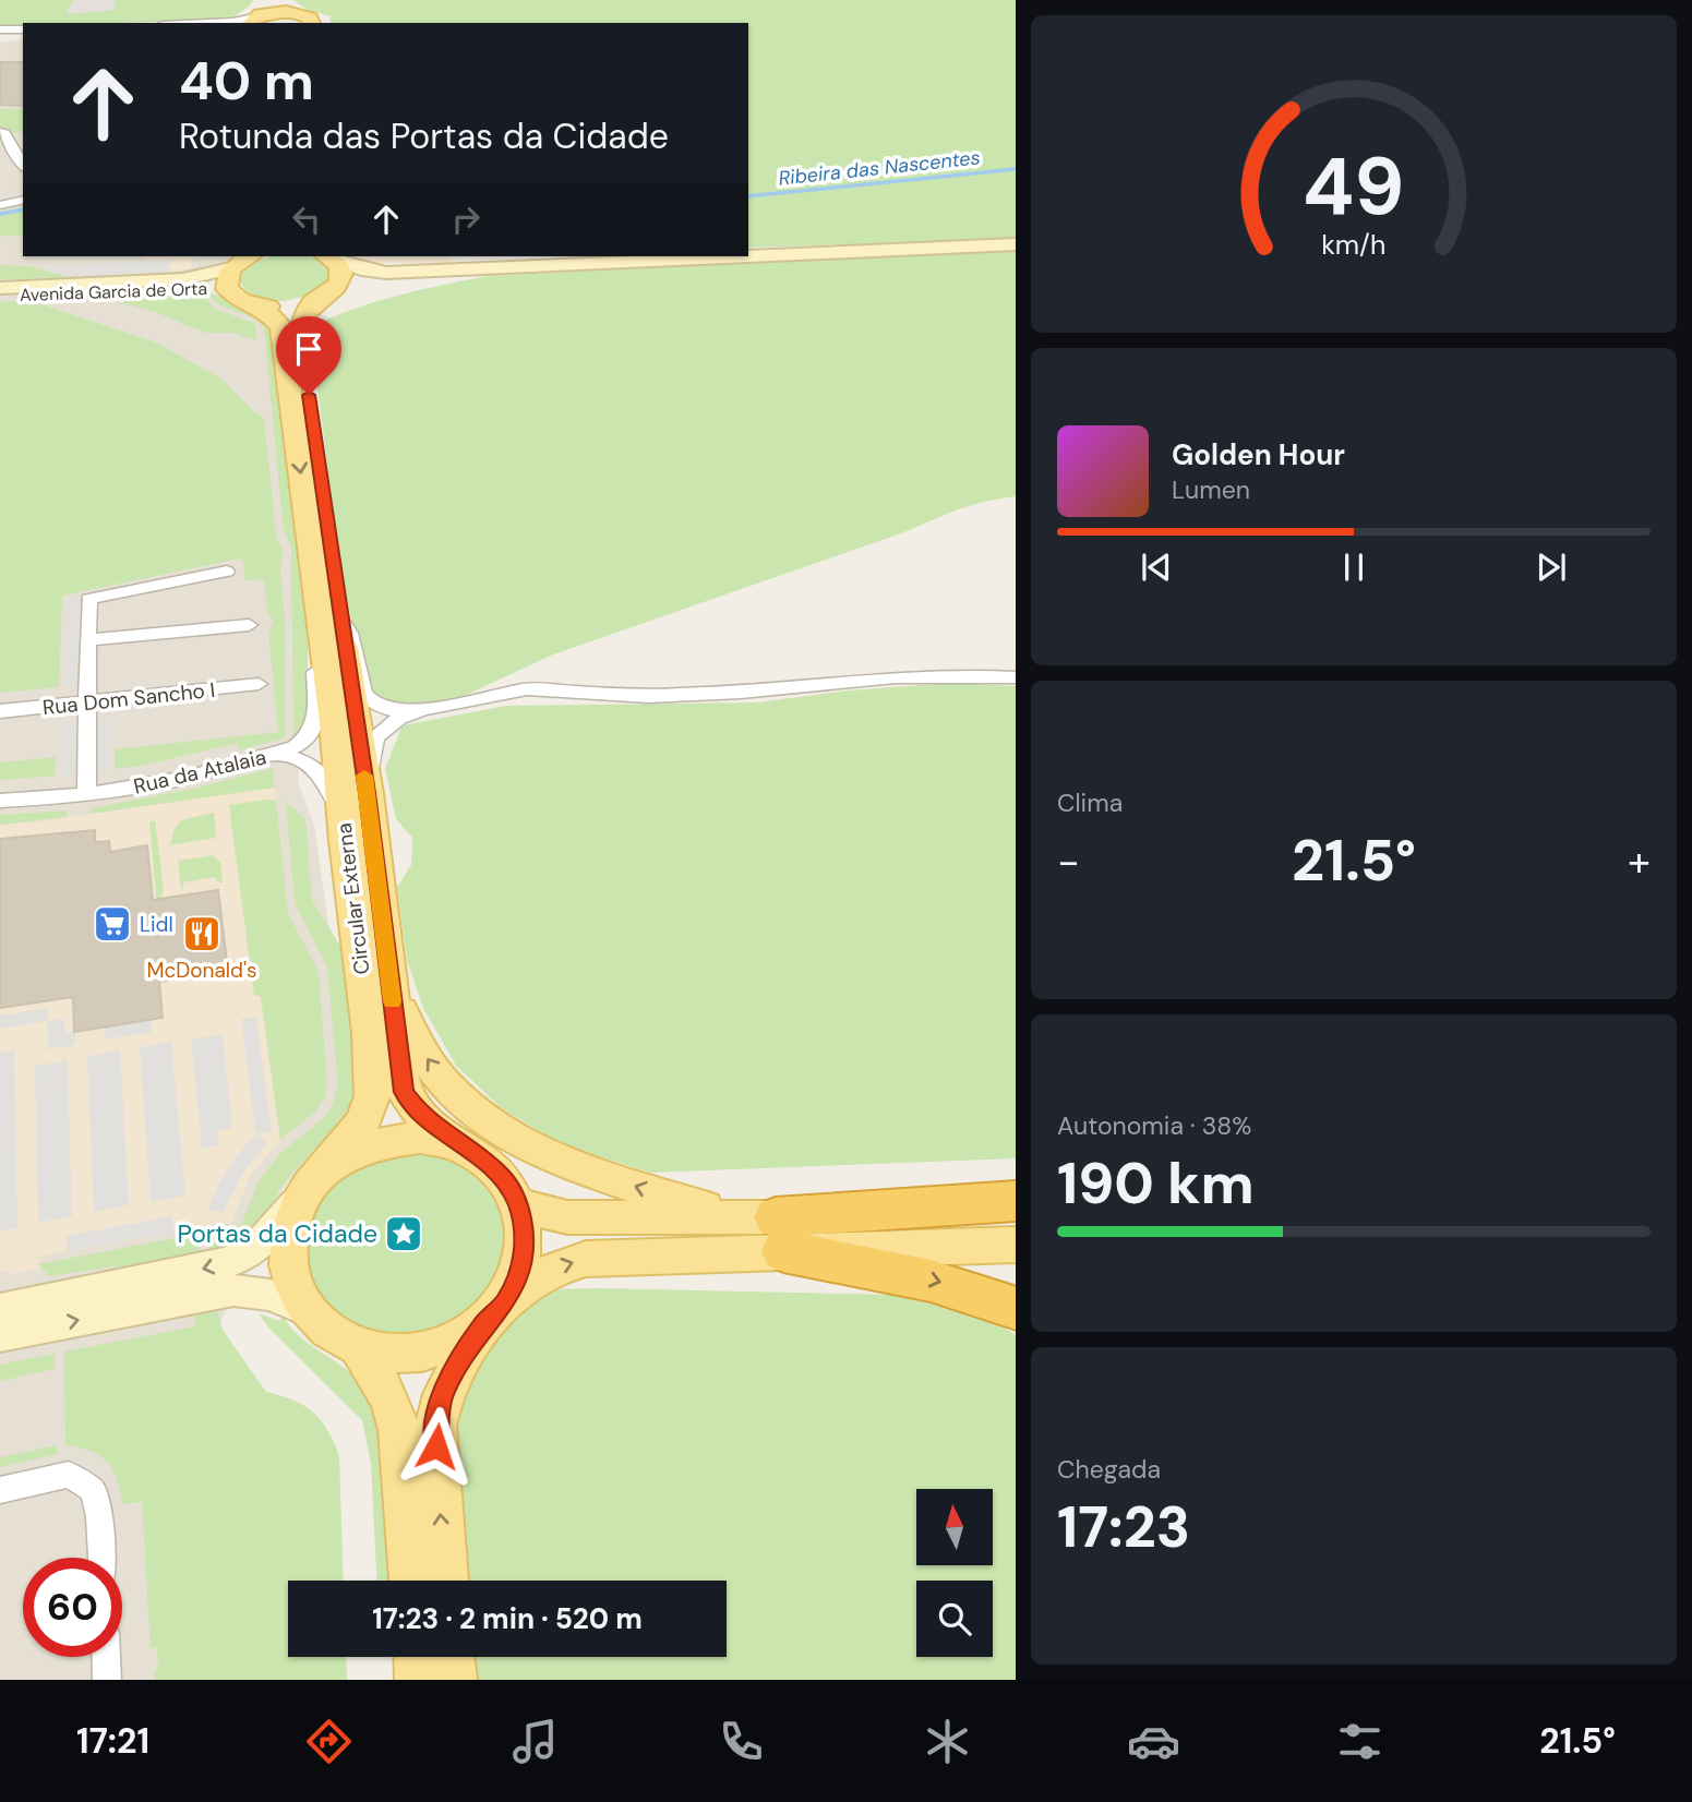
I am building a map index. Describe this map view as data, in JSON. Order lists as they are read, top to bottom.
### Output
{
  "streets": {
    "main road": ["Avenida Garcia de Orta", "Circular Externa"],
    "street": ["Rua Dom Sancho I", "Rua da Atalaia"]
  },
  "crossings": [
    ["Avenida Garcia de Orta", "Circular Externa"],
    ["Rua da Atalaia", "Circular Externa"]
  ],
  "water": ["Ribeira das Nascentes"],
  "places": {
    "supermarket": ["Lidl"],
    "restaurant": ["McDonald's"],
    "place": ["Portas da Cidade"]
  },
  "north": "top",
  "page": {
    "turn": ["40 m", "Rotunda das Portas da Cidade"],
    "song": ["Golden Hour", "Lumen"],
    "tile": [
      "Clima",
      ["Autonomia · 38%", "190 km"],
      ["Chegada", "17:23"]
    ],
    "heat": ["−", "21.5°", "+"],
    "limit": "60",
    "trip": "17:23 · 2 min · 520 m",
    "tabs": ["17:21", "21.5°"],
    "gauge": ["49", "km/h"]
  }
}
